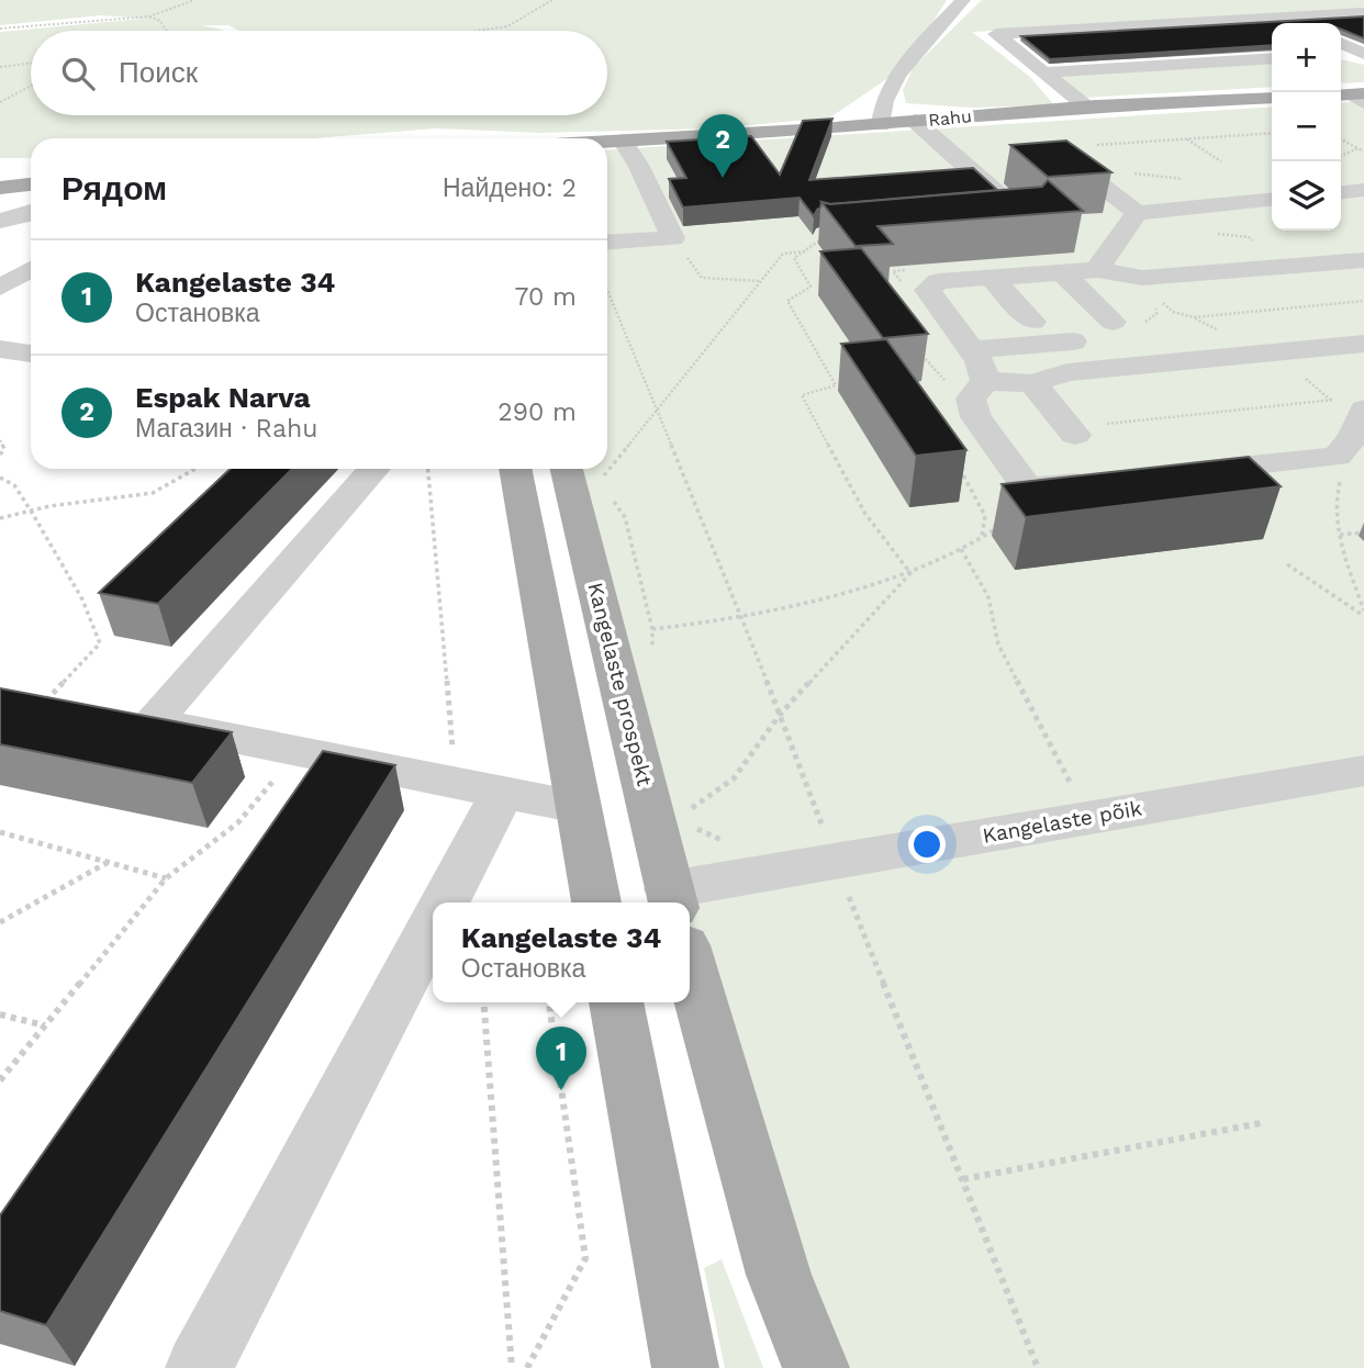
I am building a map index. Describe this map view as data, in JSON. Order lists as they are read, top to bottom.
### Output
{
  "streets": {
    "main road": ["Rahu", "Kangelaste prospekt"],
    "street": ["Kangelaste põik"]
  },
  "crossings": [
    ["Kangelaste prospekt", "Kangelaste põik"]
  ],
  "page": {
    "map_buttons": ["+", "−"],
    "search": "Поиск",
    "pins": ["2", "1"],
    "heading": ["Рядом", "Найдено: 2"],
    "list": [
      {
        "mark": "1",
        "name": "Kangelaste 34",
        "note": "Остановка",
        "value": "70 m"
      },
      {
        "mark": "2",
        "name": "Espak Narva",
        "note": "Магазин · Rahu",
        "value": "290 m"
      }
    ],
    "popup": ["Kangelaste 34", "Остановка"]
  }
}
